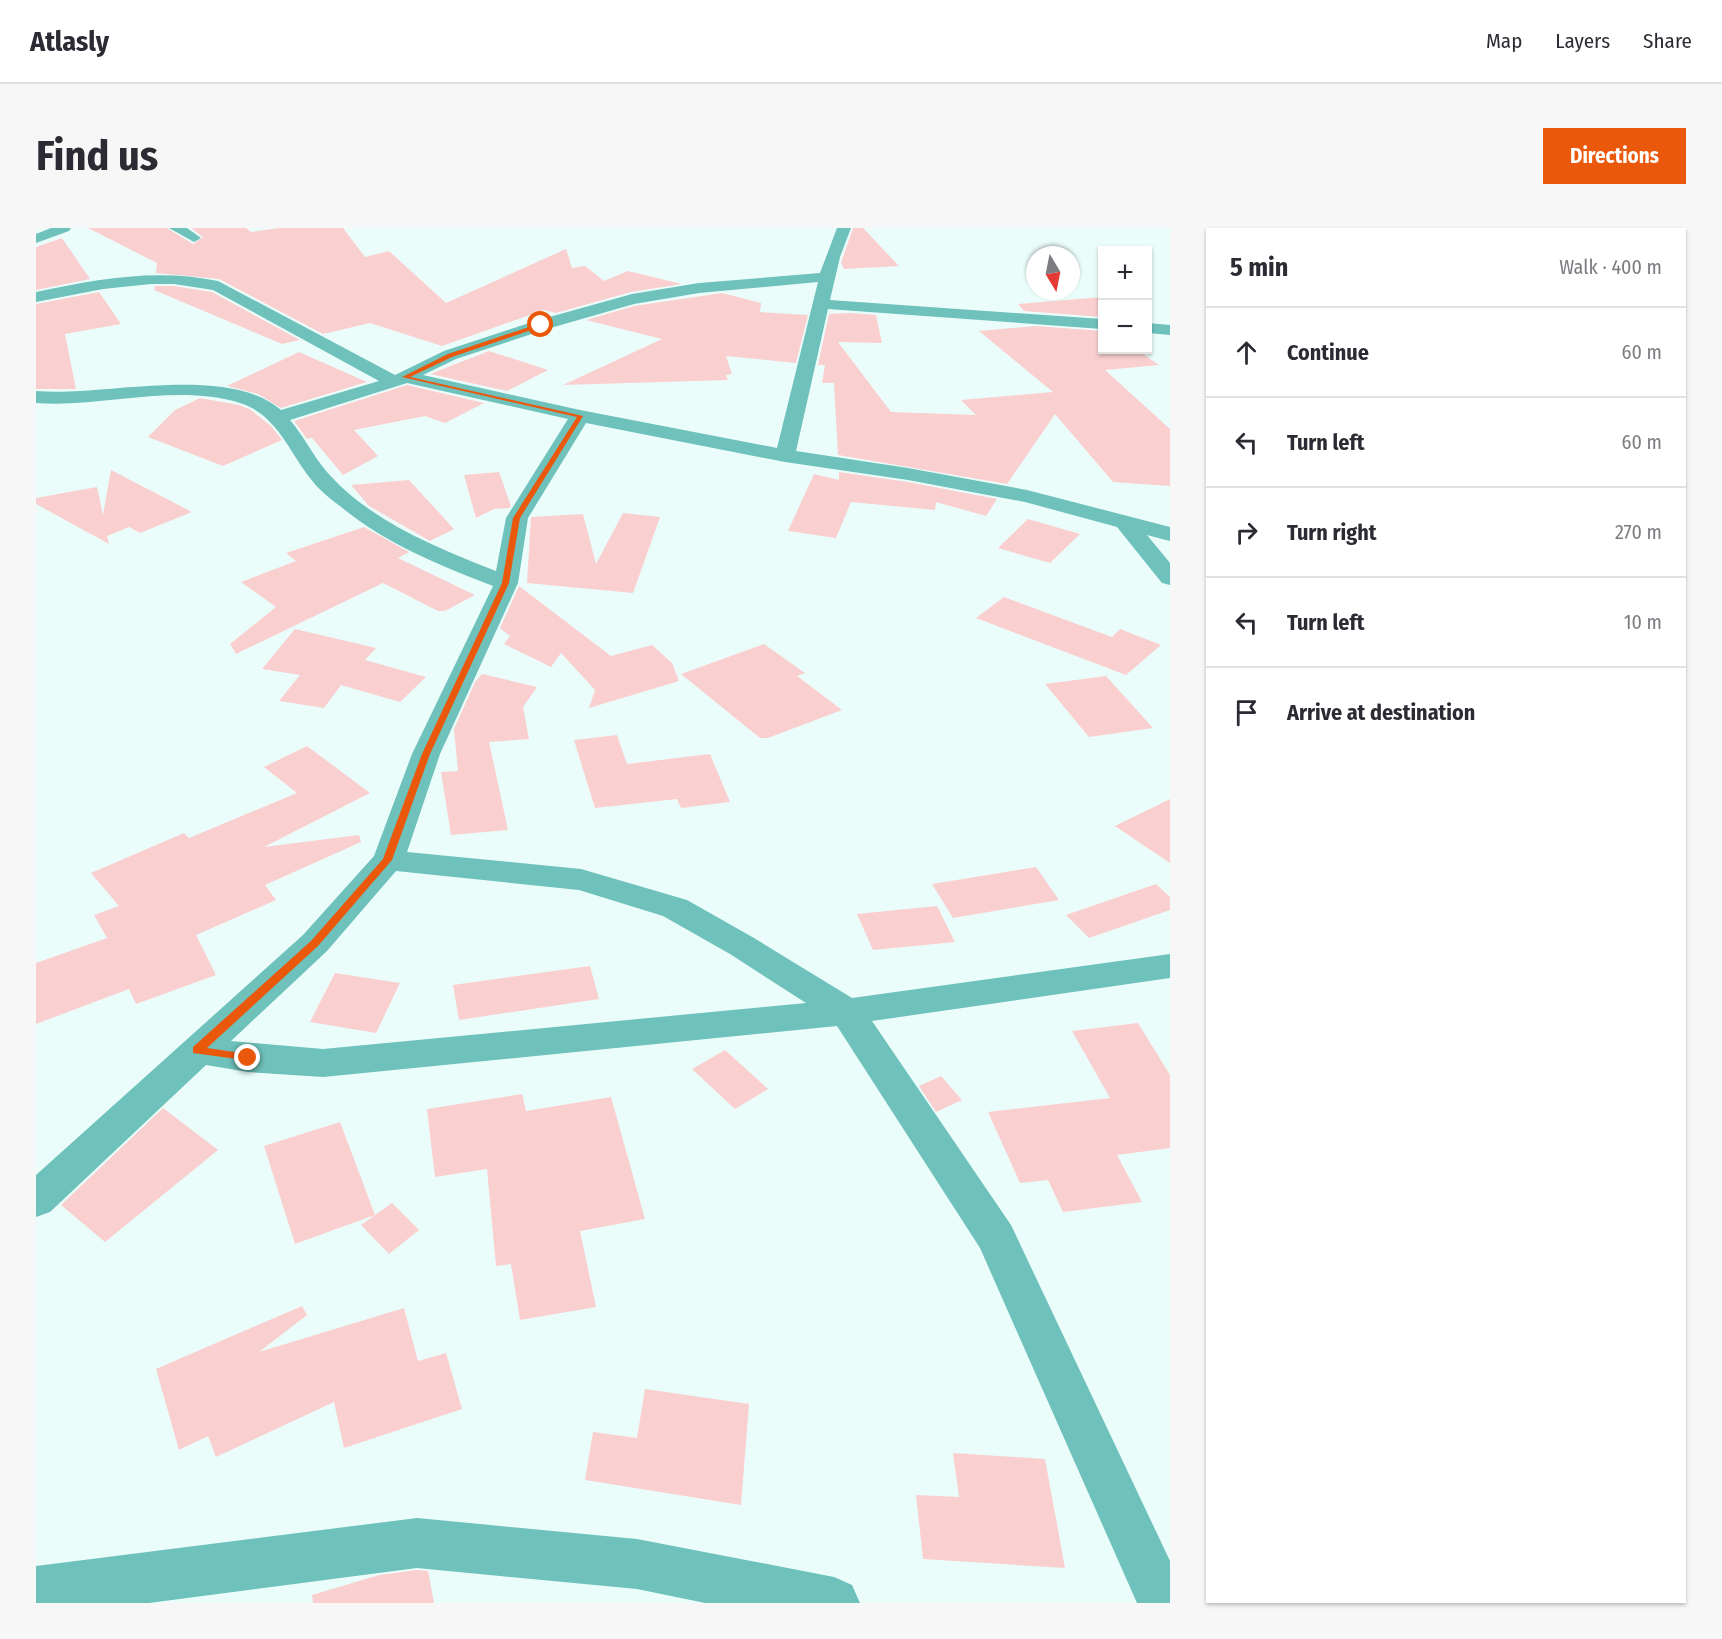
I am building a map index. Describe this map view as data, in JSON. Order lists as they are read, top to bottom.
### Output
{
  "north": "bottom",
  "page": {
    "header": "Atlasly",
    "nav": ["Map", "Layers", "Share"],
    "buttons": "Directions",
    "title": "Find us",
    "heading": ["5 min", "Walk · 400 m"],
    "map_buttons": ["+", "−"],
    "list": [
      ["Continue", "60 m"],
      ["Turn left", "60 m"],
      ["Turn right", "270 m"],
      ["Turn left", "10 m"],
      "Arrive at destination"
    ]
  }
}
